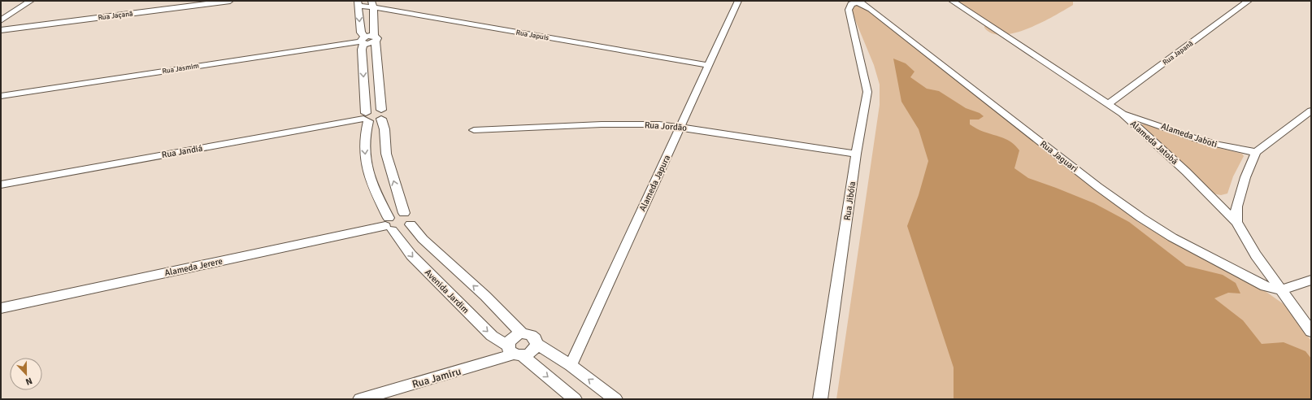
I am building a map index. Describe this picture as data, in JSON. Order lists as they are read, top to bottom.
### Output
{
  "streets": {
    "street": [
      "Rua Jaçanã",
      "Rua Japuis",
      "Rua Japanã",
      "Rua Jasmim",
      "Rua Jordão",
      "Alameda Jaboti",
      "Alameda Jatobá",
      "Rua Jandiá",
      "Rua Jaguari",
      "Alameda Japura",
      "Rua Jibóia",
      "Alameda Jerere",
      "Avenida Jardim",
      "Rua Jamiru"
    ]
  },
  "crossings": [
    ["Rua Japuis", "Alameda Japura"],
    ["Rua Japuis", "Avenida Jardim"],
    ["Rua Japanã", "Alameda Jatobá"],
    ["Rua Jasmim", "Avenida Jardim"],
    ["Rua Jordão", "Alameda Japura"],
    ["Rua Jordão", "Rua Jibóia"],
    ["Alameda Jaboti", "Alameda Jatobá"],
    ["Alameda Jatobá", "Rua Jaguari"],
    ["Rua Jandiá", "Avenida Jardim"],
    ["Rua Jaguari", "Rua Jibóia"],
    ["Alameda Jerere", "Avenida Jardim"],
    ["Avenida Jardim", "Rua Jamiru"]
  ],
  "north": "bottom"
}
